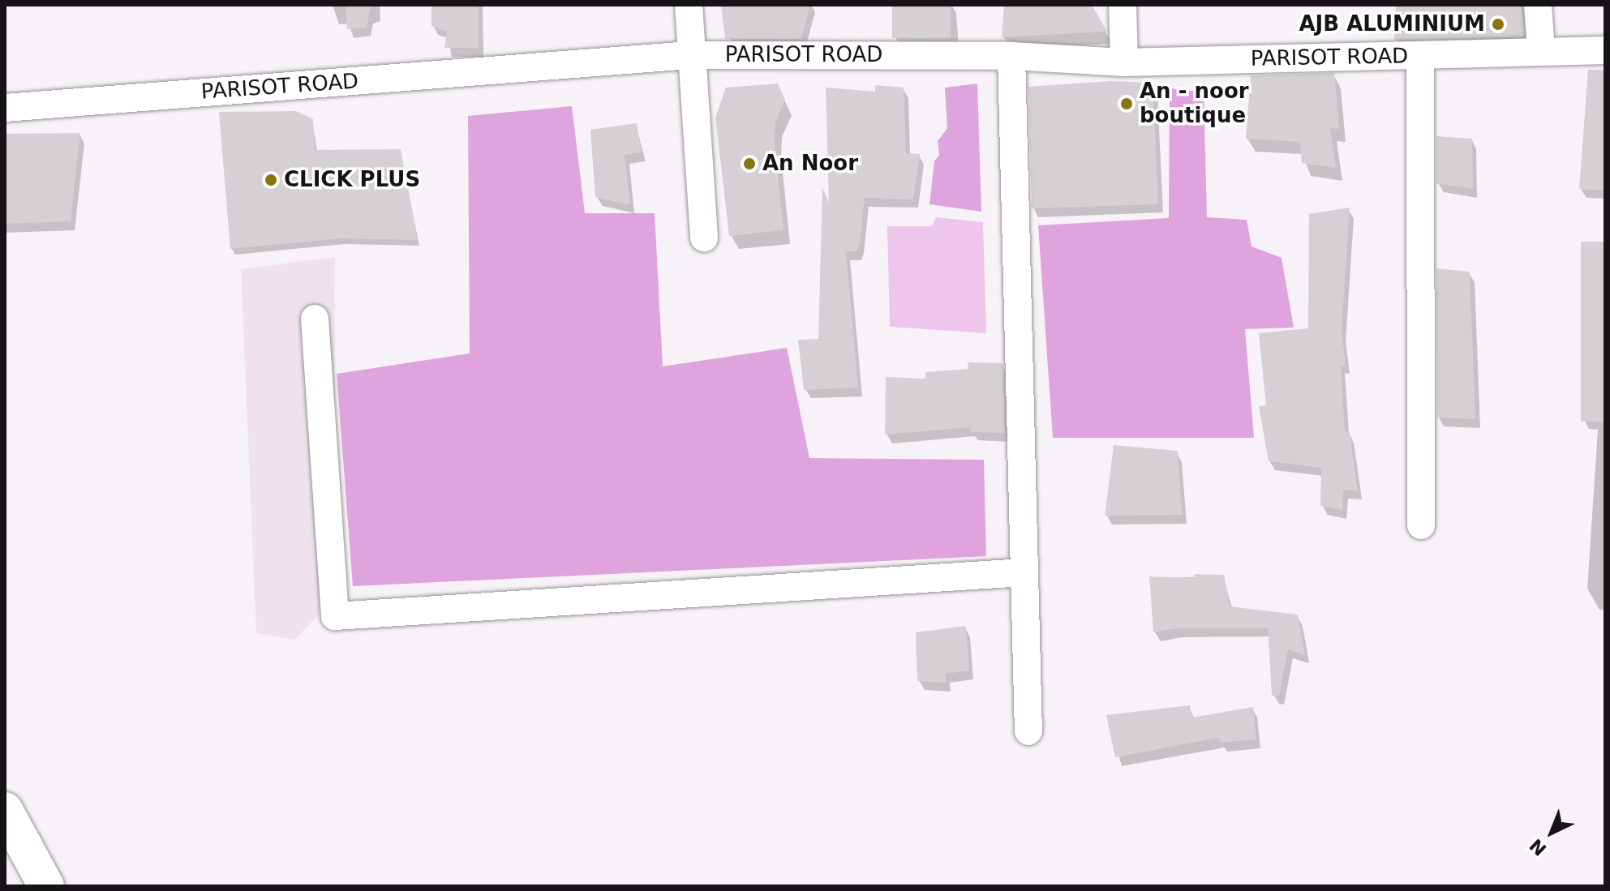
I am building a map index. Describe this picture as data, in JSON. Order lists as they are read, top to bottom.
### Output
{
  "streets": {
    "street": ["PARISOT ROAD"]
  },
  "places": [
    "AJB ALUMINIUM",
    "An - noor boutique",
    "An Noor",
    "CLICK PLUS"
  ],
  "north": "bottom left"
}
